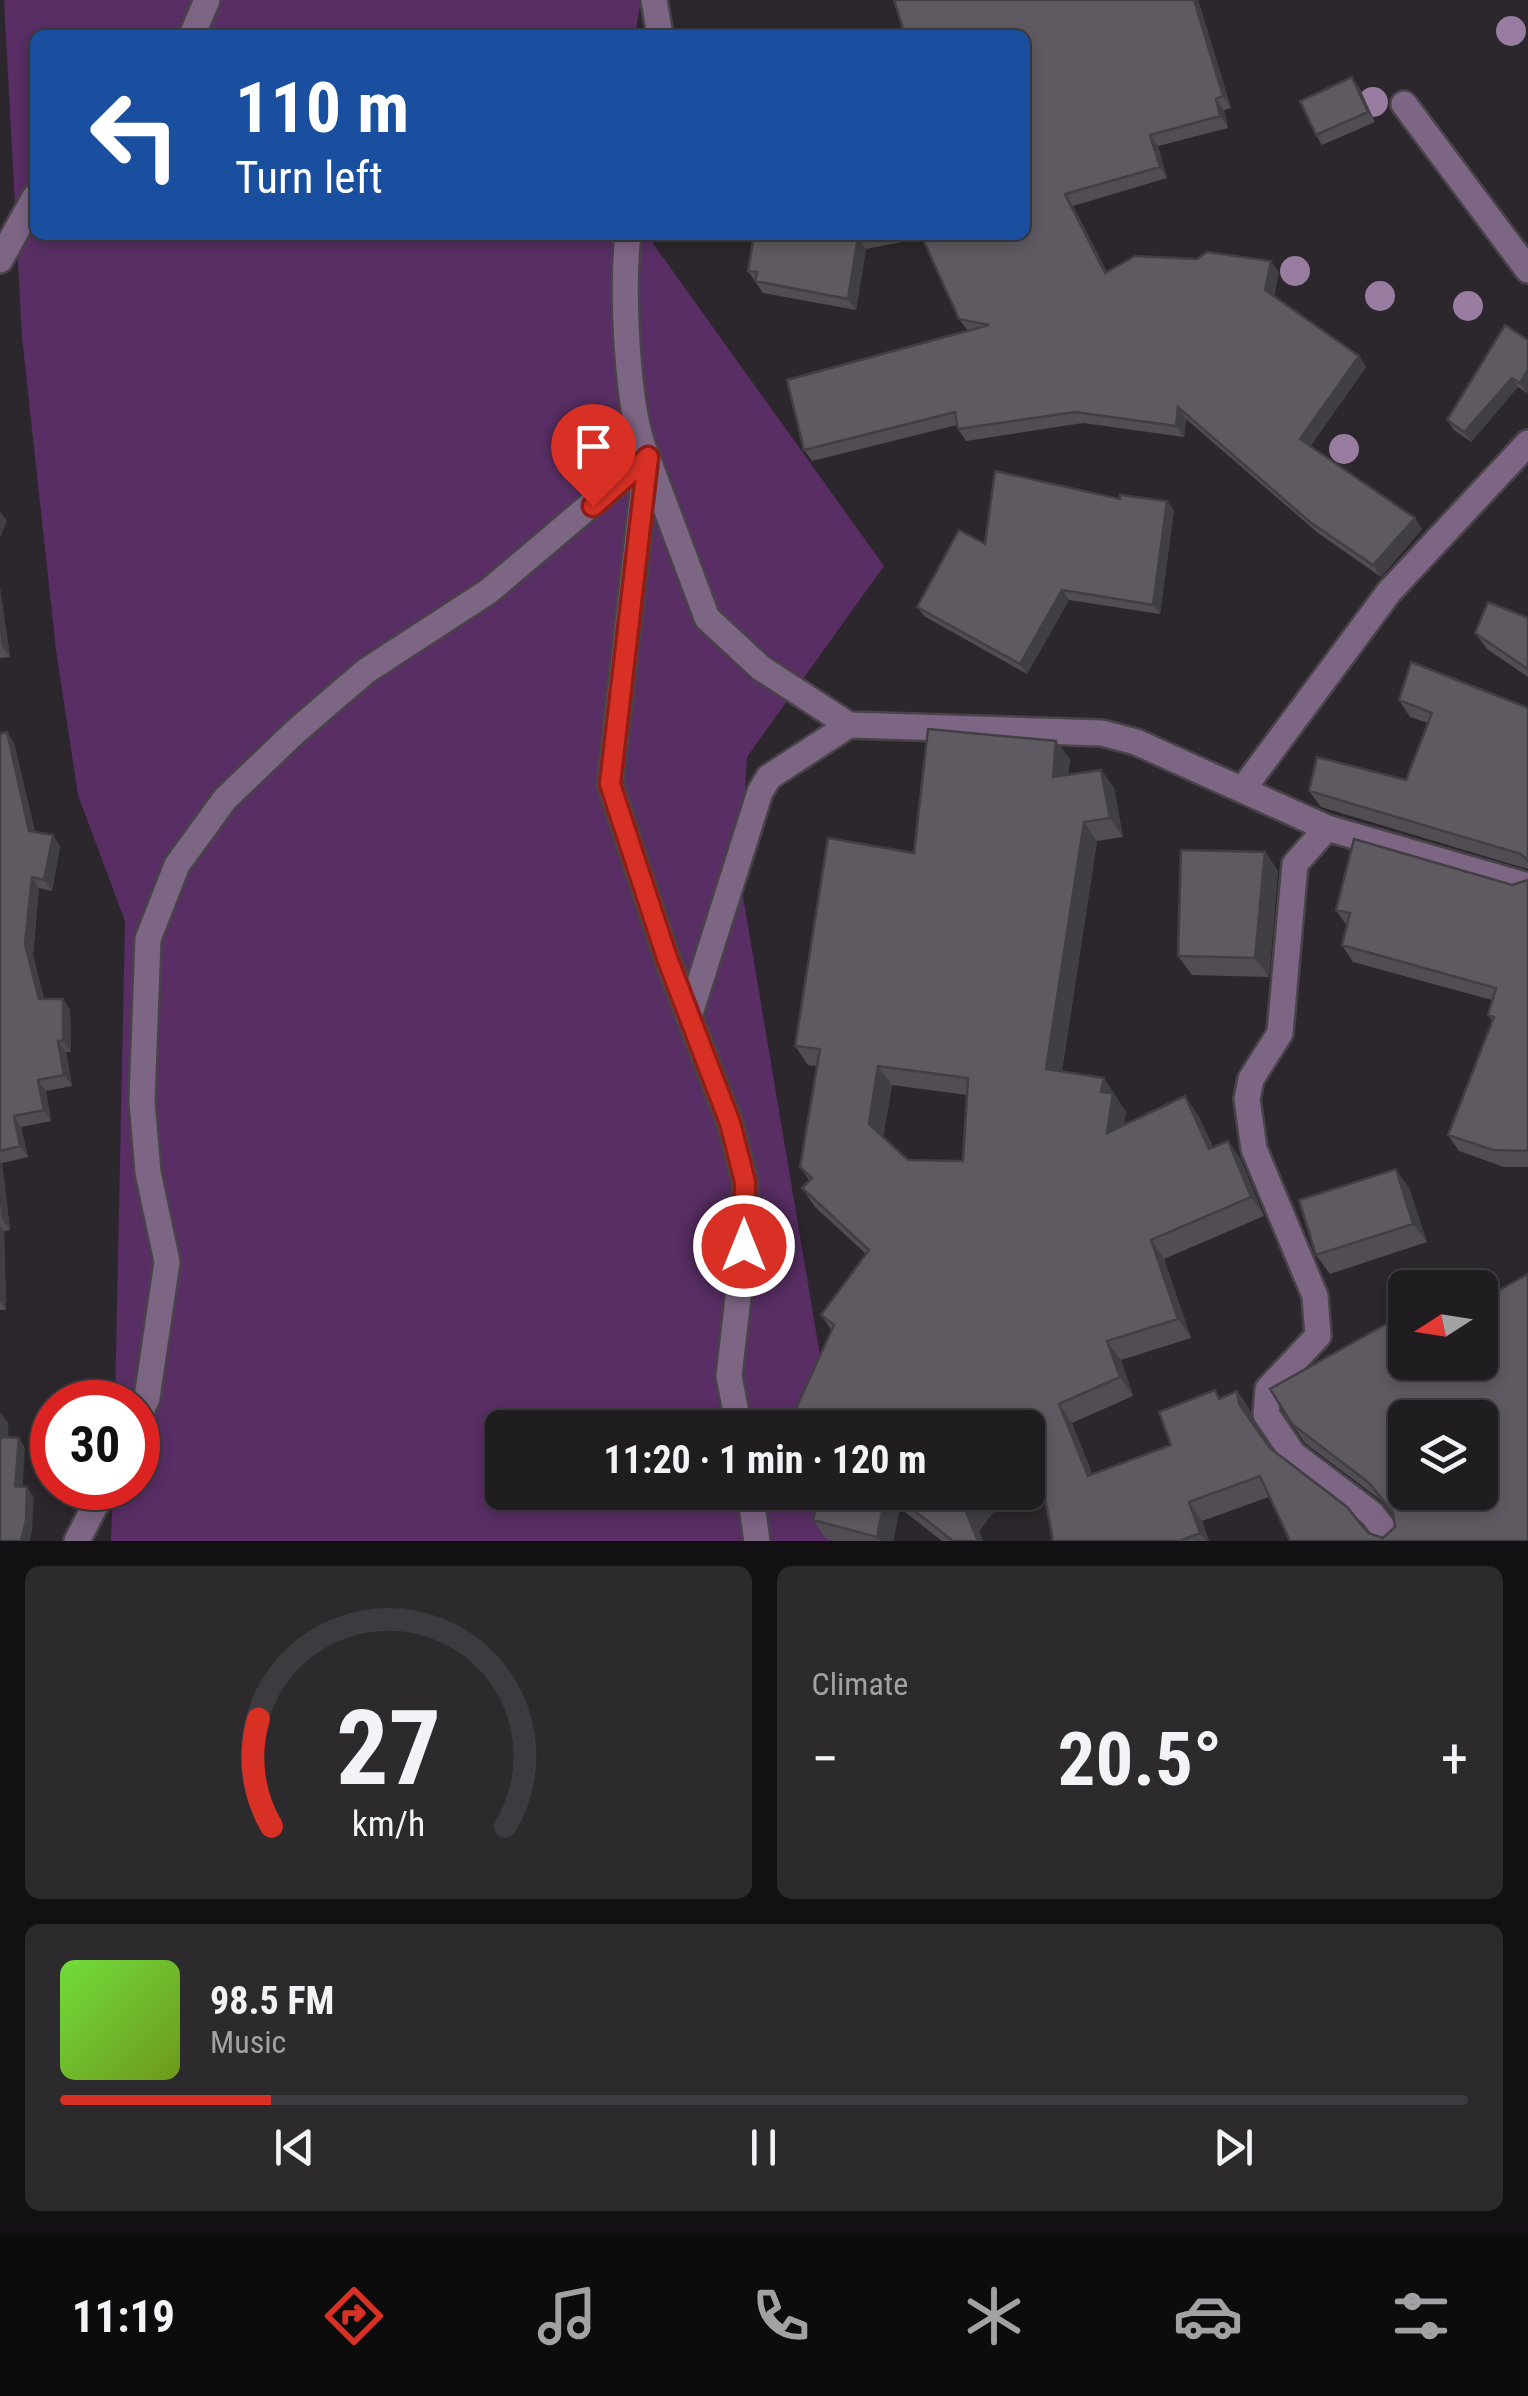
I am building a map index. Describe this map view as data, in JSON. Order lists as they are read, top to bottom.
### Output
{
  "north": "left",
  "page": {
    "turn": ["110 m", "Turn left"],
    "limit": "30",
    "trip": "11:20 · 1 min · 120 m",
    "tile": "Climate",
    "heat": ["−", "20.5°", "+"],
    "song": ["98.5 FM", "Music"],
    "tabs": "11:19",
    "gauge": ["27", "km/h"]
  }
}
